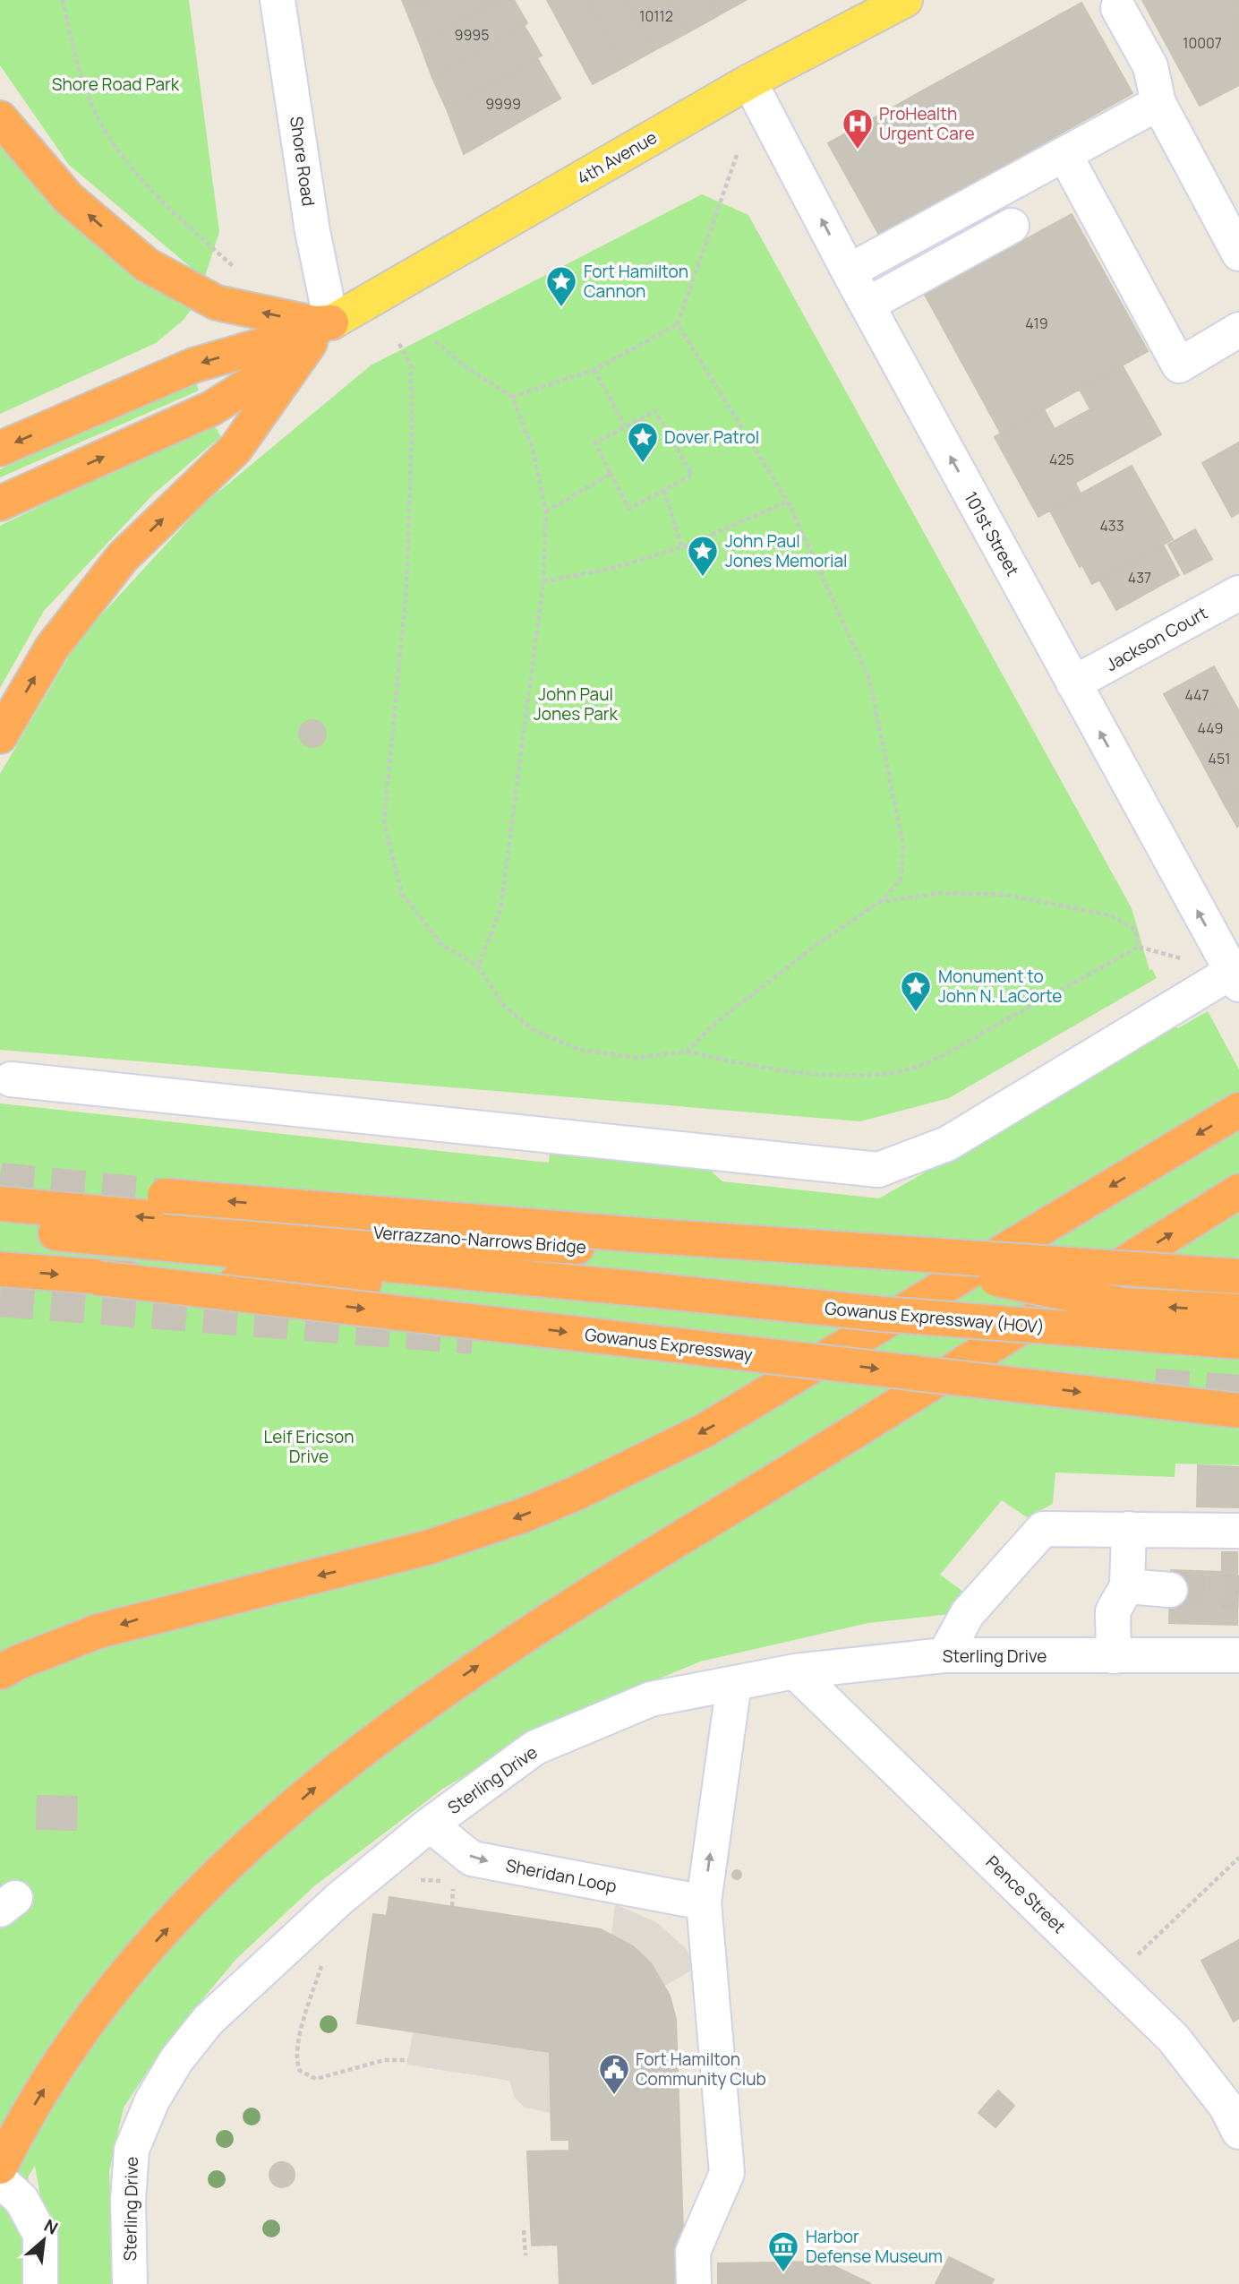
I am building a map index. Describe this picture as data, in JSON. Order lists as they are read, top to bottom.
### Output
{
  "streets": {
    "highway": ["Verrazzano-Narrows Bridge", "Gowanus Expressway (HOV)", "Gowanus Expressway"],
    "main road": ["4th Avenue"],
    "street": [
      "Shore Road",
      "101st Street",
      "Jackson Court",
      "Sterling Drive",
      "Sheridan Loop",
      "Pence Street"
    ]
  },
  "crossings": [
    ["4th Avenue", "Shore Road"],
    ["4th Avenue", "101st Street"],
    ["101st Street", "Jackson Court"],
    ["Verrazzano-Narrows Bridge", "Gowanus Expressway (HOV)"],
    ["Sterling Drive", "Sheridan Loop"],
    ["Sterling Drive", "Pence Street"]
  ],
  "one_way": ["101st Street", "Sheridan Loop"],
  "parks": ["Shore Road Park", "John Paul Jones Park", "Leif Ericson Drive"],
  "places": {
    "hospital": ["ProHealth Urgent Care"],
    "place": [
      "Fort Hamilton Cannon",
      "Dover Patrol",
      "John Paul Jones Memorial",
      "Monument to John N. LaCorte"
    ],
    "public building": ["Fort Hamilton Community Club"],
    "museum": ["Harbor Defense Museum"]
  },
  "house_numbers": [
    "10112",
    "9995",
    "10007",
    "9999",
    "419",
    "425",
    "433",
    "437",
    "447",
    "449",
    "451"
  ],
  "north": "top right"
}
